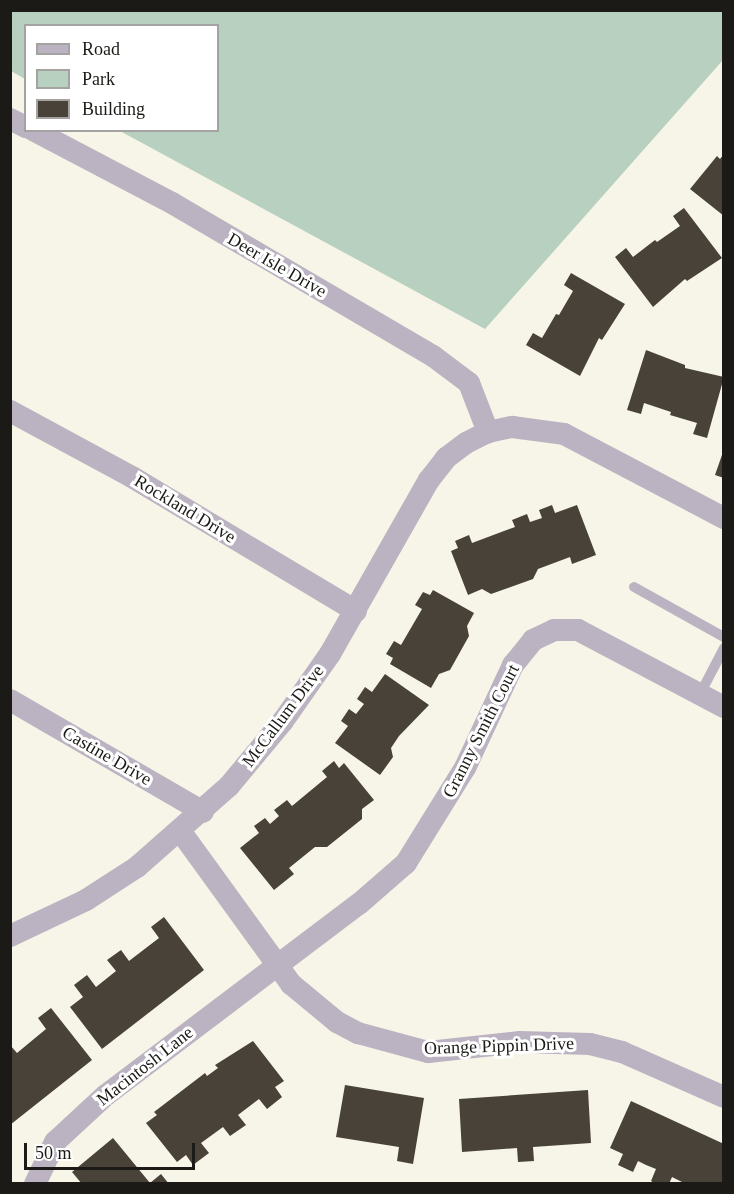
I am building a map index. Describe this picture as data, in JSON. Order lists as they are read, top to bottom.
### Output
{
  "streets": {
    "street": [
      "Deer Isle Drive",
      "Rockland Drive",
      "McCallum Drive",
      "Granny Smith Court",
      "Castine Drive",
      "Orange Pippin Drive",
      "Macintosh Lane"
    ]
  },
  "crossings": [
    ["Deer Isle Drive", "McCallum Drive"],
    ["Rockland Drive", "McCallum Drive"],
    ["McCallum Drive", "Castine Drive"],
    ["McCallum Drive", "Orange Pippin Drive"],
    ["Granny Smith Court", "Orange Pippin Drive"],
    ["Granny Smith Court", "Macintosh Lane"],
    ["Orange Pippin Drive", "Macintosh Lane"]
  ],
  "legend": ["Road", "Park", "Building"],
  "scale_bar": "50 m"
}
